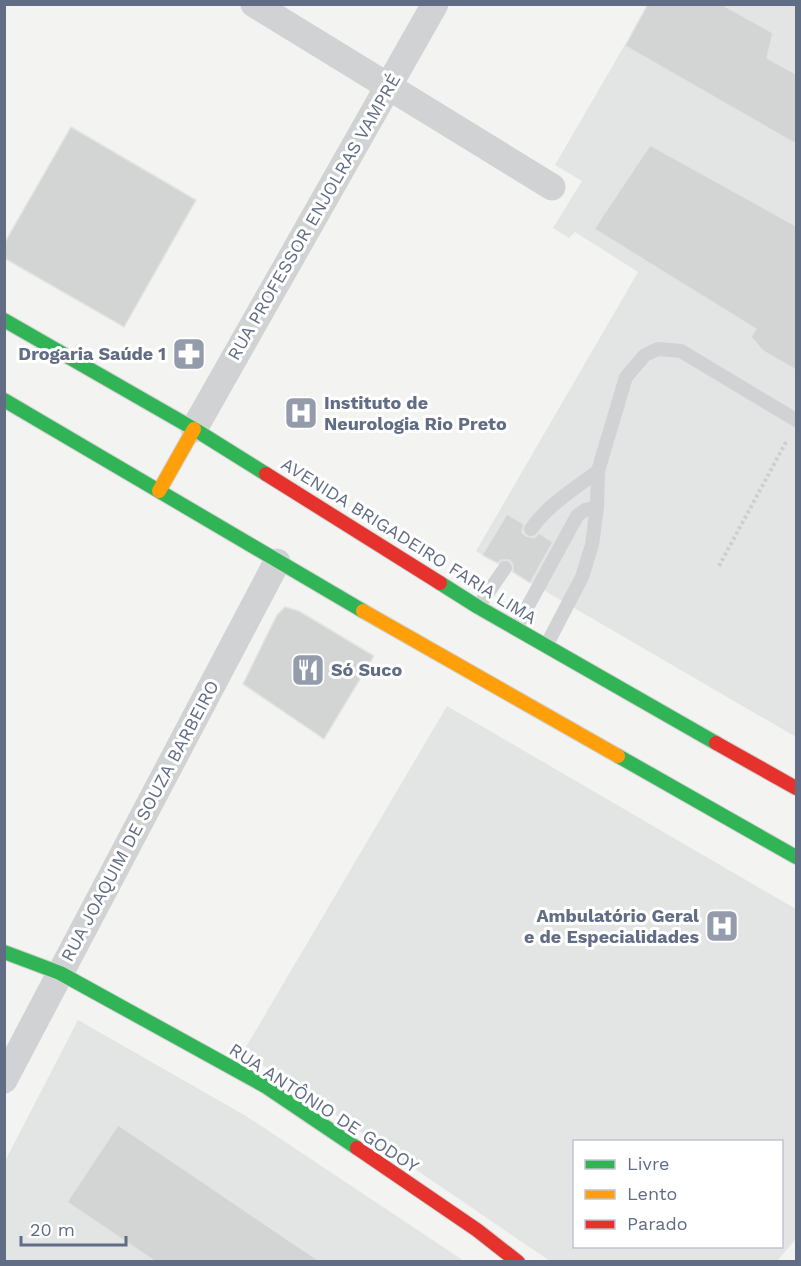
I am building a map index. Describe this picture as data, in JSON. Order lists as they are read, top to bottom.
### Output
{
  "streets": {
    "main road": ["AVENIDA BRIGADEIRO FARIA LIMA", "RUA ANTÔNIO DE GODOY"],
    "street": ["RUA PROFESSOR ENJOLRAS VAMPRÉ", "RUA JOAQUIM DE SOUZA BARBEIRO"]
  },
  "crossings": [
    ["RUA PROFESSOR ENJOLRAS VAMPRÉ", "AVENIDA BRIGADEIRO FARIA LIMA"],
    ["RUA JOAQUIM DE SOUZA BARBEIRO", "RUA ANTÔNIO DE GODOY"]
  ],
  "places": {
    "pharmacy": ["Drogaria Saúde 1"],
    "hospital": ["Instituto de Neurologia Rio Preto", "Ambulatório Geral e de Especialidades"],
    "restaurant": ["Só Suco"]
  },
  "legend": ["Livre", "Lento", "Parado"],
  "scale_bar": "20 m"
}
